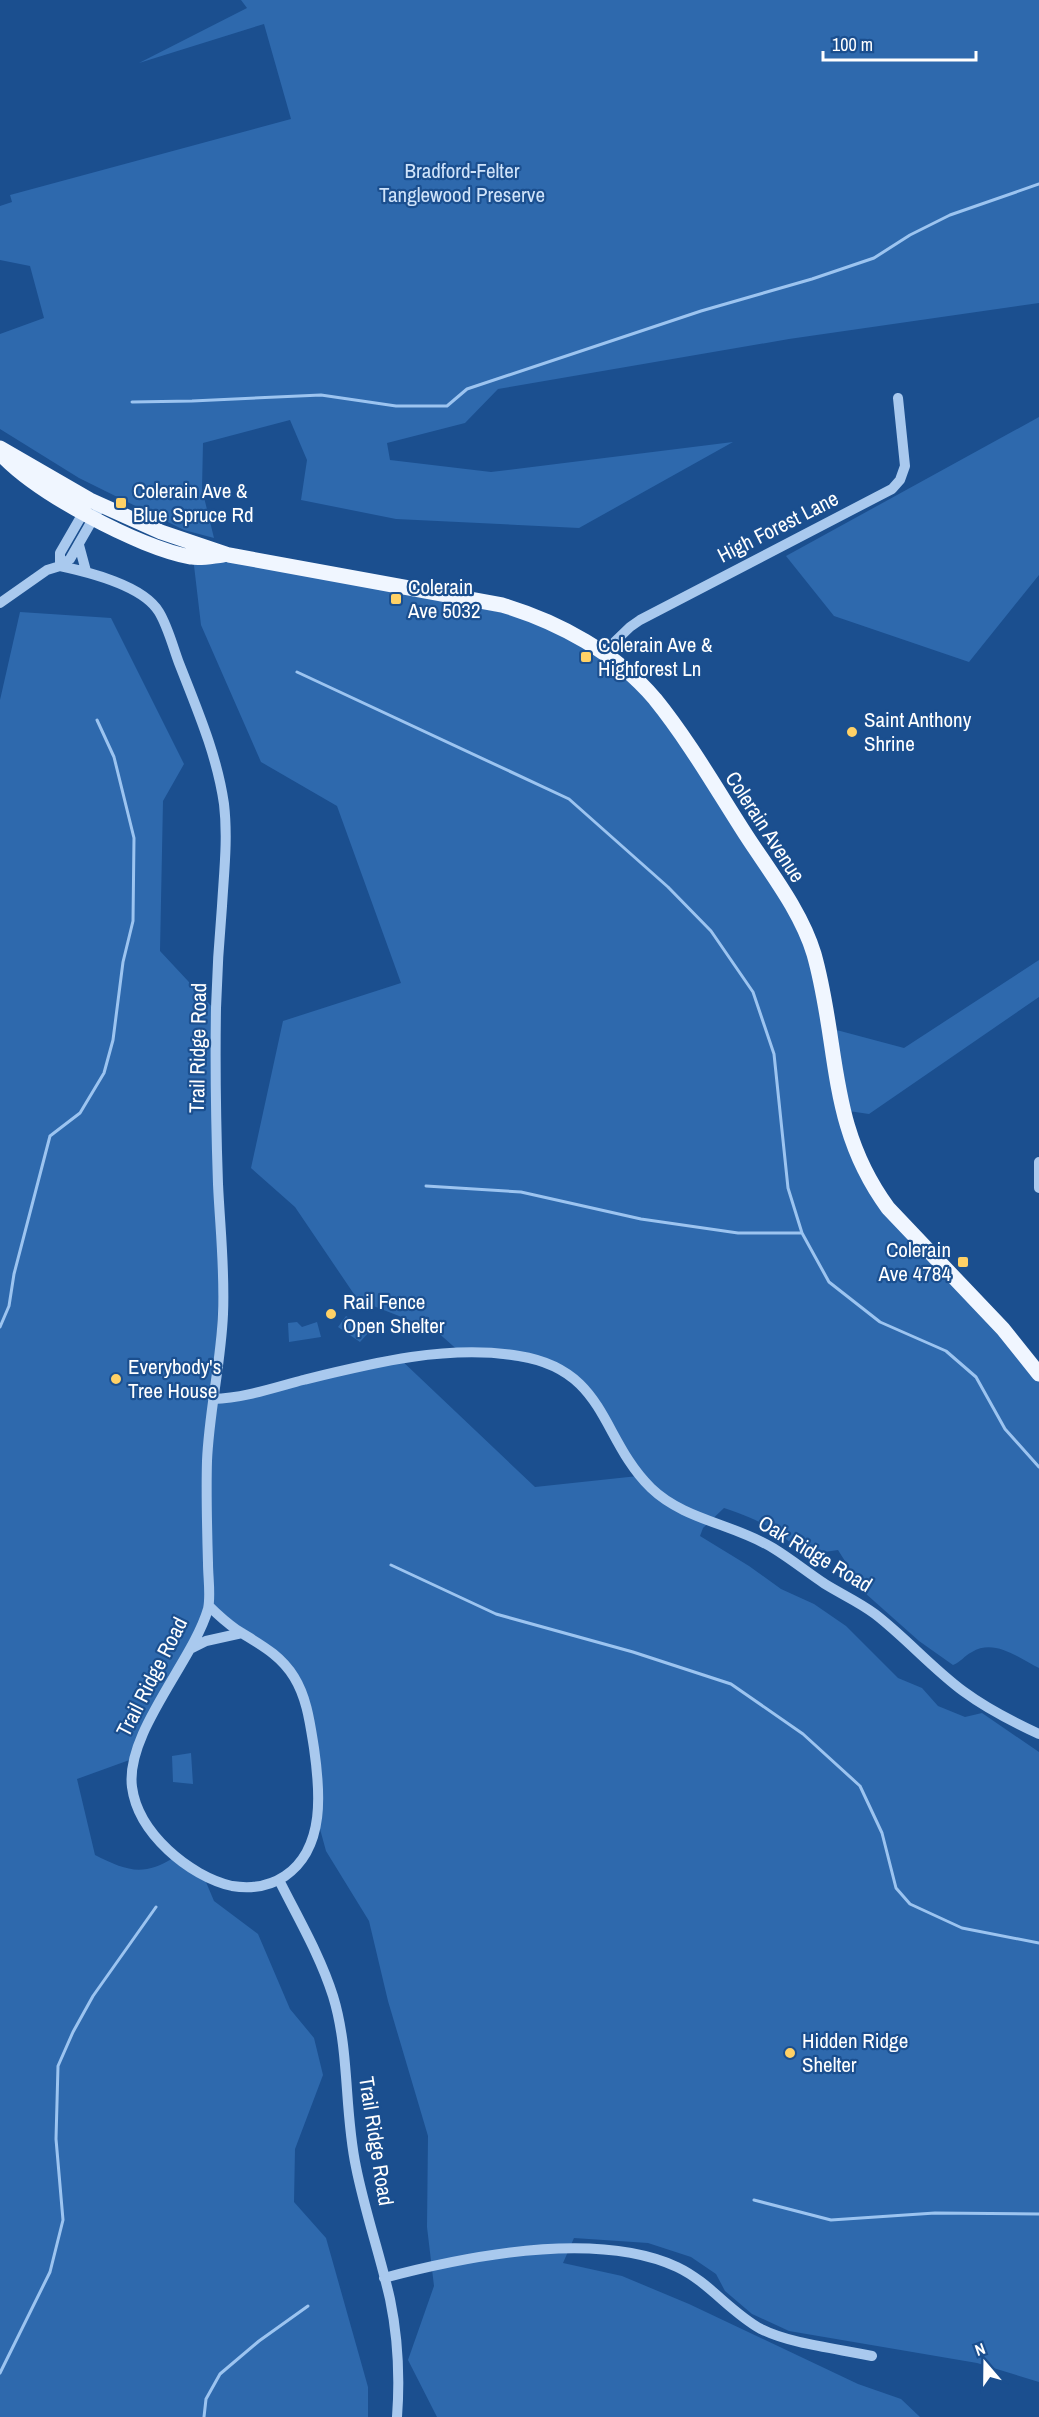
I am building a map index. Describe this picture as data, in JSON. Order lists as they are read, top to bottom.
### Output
{
  "streets": {
    "main road": ["Colerain Avenue"],
    "street": ["High Forest Lane", "Trail Ridge Road", "Oak Ridge Road"]
  },
  "crossings": [
    ["High Forest Lane", "Colerain Avenue"],
    ["Trail Ridge Road", "Oak Ridge Road"]
  ],
  "parks": ["Bradford-Felter Tanglewood Preserve"],
  "places": {
    "transit": [
      "Colerain Ave & Blue Spruce Rd",
      "Colerain Ave 5032",
      "Colerain Ave & Highforest Ln",
      "Colerain Ave 4784"
    ],
    "other": [
      "Saint Anthony Shrine",
      "Rail Fence Open Shelter",
      "Everybody's Tree House",
      "Hidden Ridge Shelter"
    ]
  },
  "scale_bar": "100 m",
  "north": "top"
}
